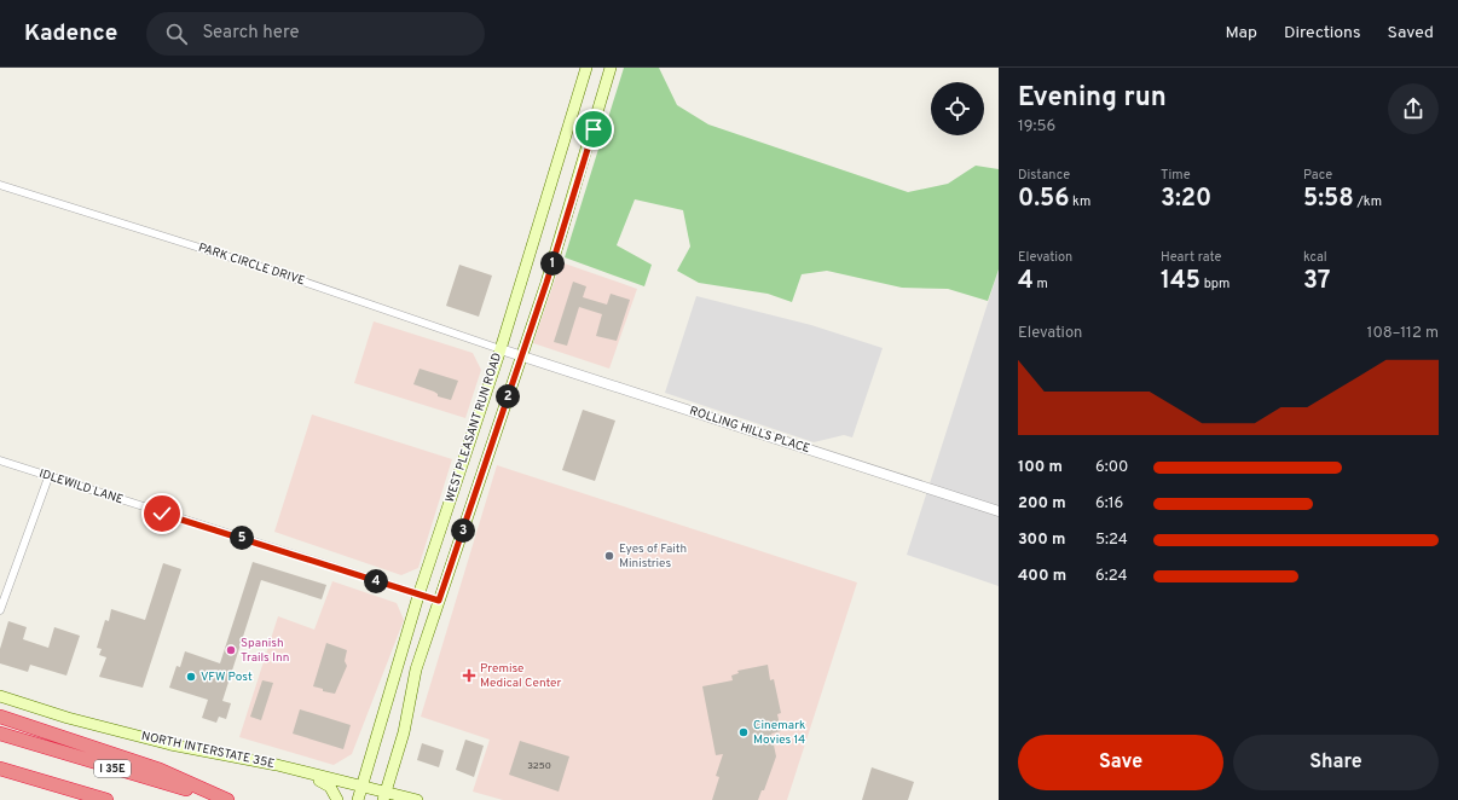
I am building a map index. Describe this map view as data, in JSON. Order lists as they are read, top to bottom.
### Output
{
  "streets": {
    "highway": ["I 35E"],
    "main road": ["WEST PLEASANT RUN ROAD", "NORTH INTERSTATE 35E"],
    "street": ["PARK CIRCLE DRIVE", "ROLLING HILLS PLACE", "IDLEWILD LANE"]
  },
  "crossings": [
    ["PARK CIRCLE DRIVE", "WEST PLEASANT RUN ROAD"],
    ["PARK CIRCLE DRIVE", "ROLLING HILLS PLACE"],
    ["WEST PLEASANT RUN ROAD", "ROLLING HILLS PLACE"],
    ["WEST PLEASANT RUN ROAD", "IDLEWILD LANE"],
    ["WEST PLEASANT RUN ROAD", "NORTH INTERSTATE 35E"]
  ],
  "places": {
    "other": [
      "Eyes of Faith Ministries",
      "Spanish Trails Inn",
      "VFW Post",
      "Cinemark Movies 14"
    ],
    "health": ["Premise Medical Center"]
  },
  "house_numbers": ["3250"],
  "page": {
    "header": "Kadence",
    "search": "Search here",
    "nav": ["Map", "Directions", "Saved"],
    "heading": ["Evening run", "19:56"],
    "stats": [
      ["Distance", "0.56 km"],
      ["Time", "3:20"],
      ["Pace", "5:58 /km"],
      ["Elevation", "4 m"],
      ["Heart rate", "145 bpm"],
      ["kcal", "37"]
    ],
    "pins": [
      "1",
      "2",
      "3",
      "5",
      "4"
    ],
    "chart": ["Elevation", "108–112 m"],
    "list": [
      {
        "name": "100 m",
        "note": "6:00"
      },
      {
        "name": "200 m",
        "note": "6:16"
      },
      {
        "name": "300 m",
        "note": "5:24"
      },
      {
        "name": "400 m",
        "note": "6:24"
      }
    ],
    "buttons": ["Save", "Share"]
  }
}
